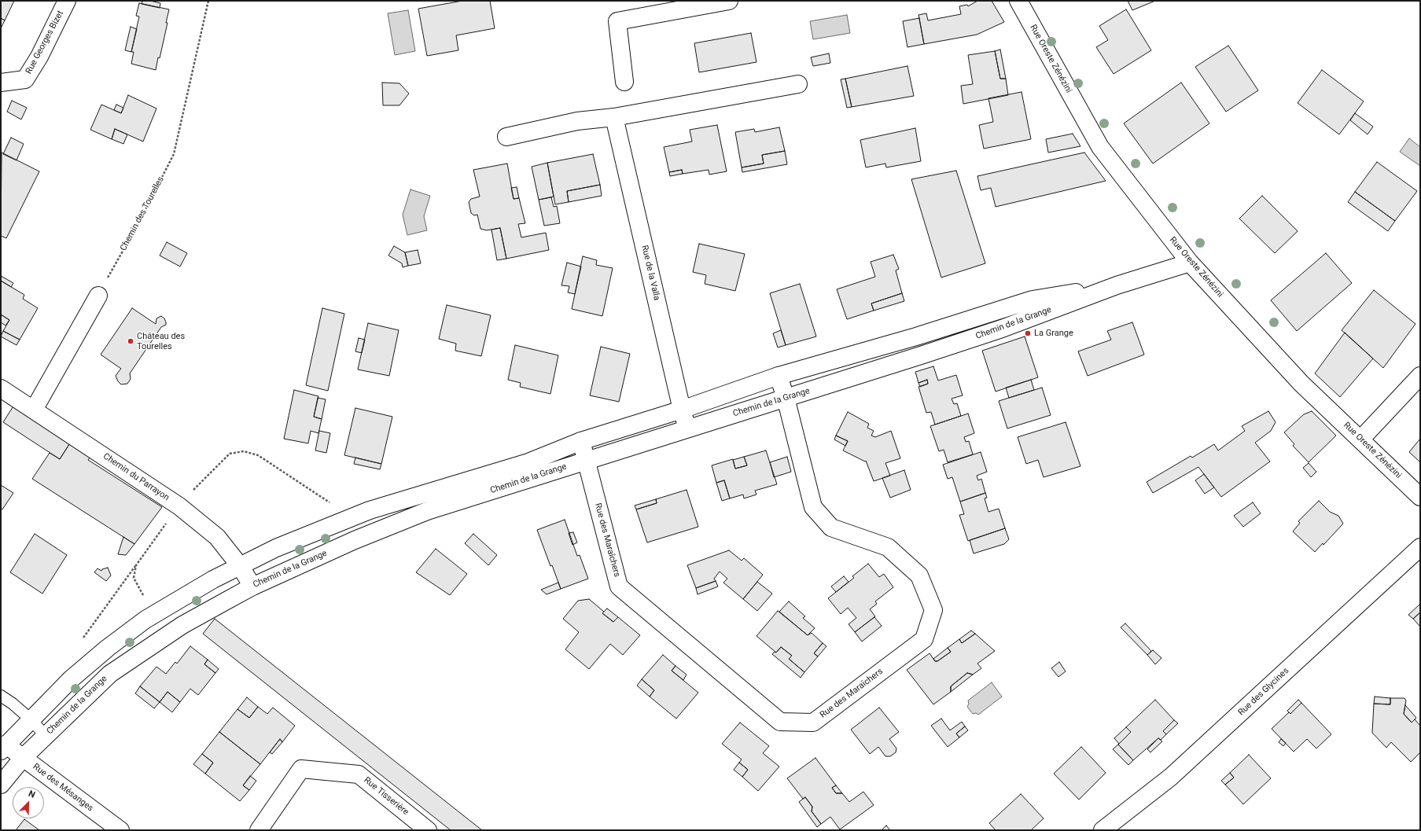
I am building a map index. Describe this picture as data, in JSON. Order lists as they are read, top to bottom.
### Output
{
  "streets": {
    "street": [
      "Rue Georges Bizet",
      "Rue Oreste Zénézini",
      "Rue de la Valla",
      "Chemin de la Grange",
      "Chemin du Parrayon",
      "Rue des Maraîchers",
      "Rue des Glycines",
      "Rue des Mésanges",
      "Rue Tisserière"
    ],
    "path": ["Chemin des Tourelles"]
  },
  "crossings": [
    ["Rue Oreste Zénézini", "Chemin de la Grange"],
    ["Rue de la Valla", "Chemin de la Grange"],
    ["Chemin de la Grange", "Chemin du Parrayon"],
    ["Chemin de la Grange", "Rue des Maraîchers"],
    ["Chemin de la Grange", "Rue des Mésanges"]
  ],
  "places": ["La Grange", "Château des Tourelles"],
  "north": "top right"
}
